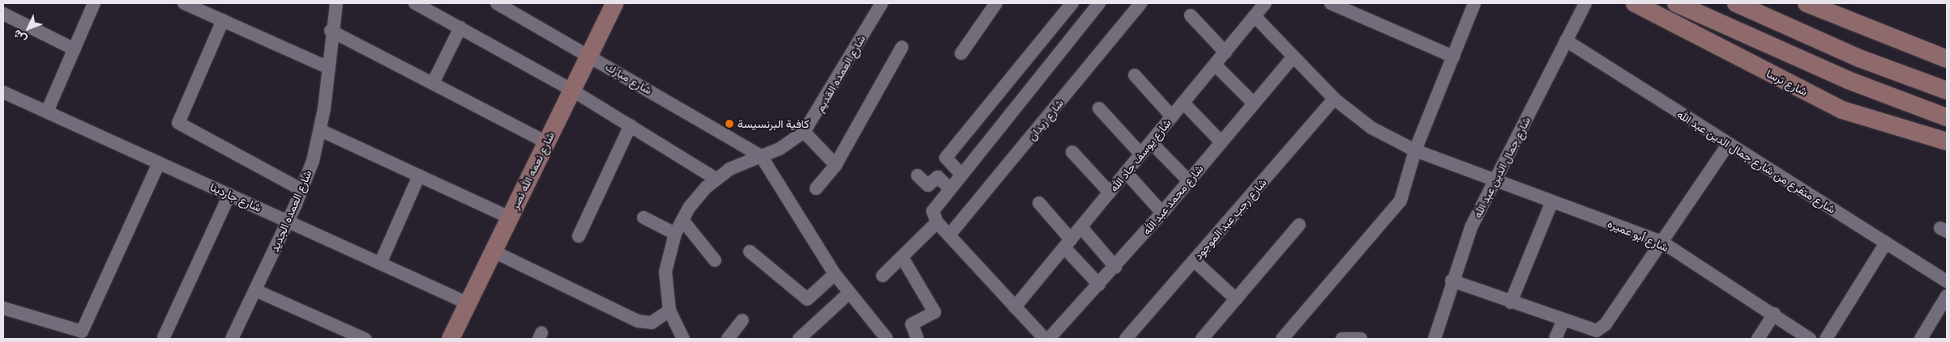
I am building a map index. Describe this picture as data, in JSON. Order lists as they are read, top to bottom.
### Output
{
  "streets": {
    "main road": ["شارع ترسا", "شارع نعمه الله نصر"],
    "street": [
      "شارع العمده القديم",
      "شارع مبارك",
      "شارع زيدان",
      "شارع يوسف جاد الله",
      "شارع متفرع من شارع جمال الدين عبد الله",
      "شارع جمال الدين عبد الله",
      "شارع جاردينا",
      "شارع محمد عبد الله",
      "شارع العمده الجديد",
      "شارع رجب عبد الموجود",
      "شارع أبو عميره"
    ]
  },
  "crossings": [
    ["شارع العمده القديم", "شارع مبارك"],
    ["شارع مبارك", "شارع نعمه الله نصر"],
    ["شارع يوسف جاد الله", "شارع أبو عميره"],
    ["شارع متفرع من شارع جمال الدين عبد الله", "شارع جمال الدين عبد الله"],
    ["شارع جمال الدين عبد الله", "شارع أبو عميره"],
    ["شارع نعمه الله نصر", "شارع جاردينا"],
    ["شارع جاردينا", "شارع العمده الجديد"],
    ["شارع محمد عبد الله", "شارع أبو عميره"],
    ["شارع رجب عبد الموجود", "شارع أبو عميره"]
  ],
  "places": ["كافية البرنسيسة"],
  "north": "bottom left"
}
